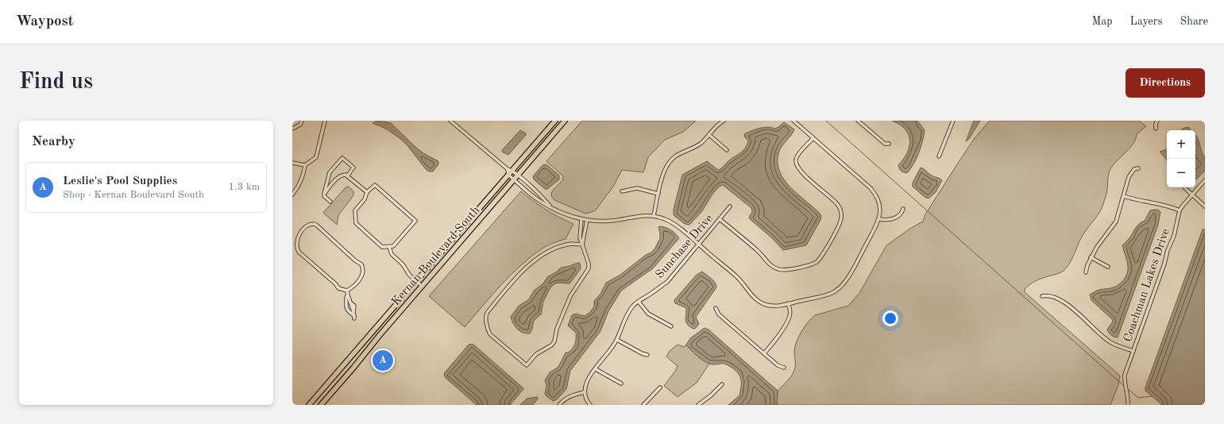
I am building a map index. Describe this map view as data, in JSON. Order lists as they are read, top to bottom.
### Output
{
  "streets": {
    "main road": ["Kernan Boulevard South"],
    "street": ["Sunchase Drive", "Coachman Lakes Drive"]
  },
  "page": {
    "header": "Waypost",
    "nav": ["Map", "Layers", "Share"],
    "buttons": "Directions",
    "title": "Find us",
    "heading": "Nearby",
    "map_buttons": ["+", "−"],
    "list": [
      {
        "mark": "A",
        "name": "Leslie's Pool Supplies",
        "note": "Shop · Kernan Boulevard South",
        "value": "1.3 km"
      }
    ],
    "pins": "A"
  }
}
